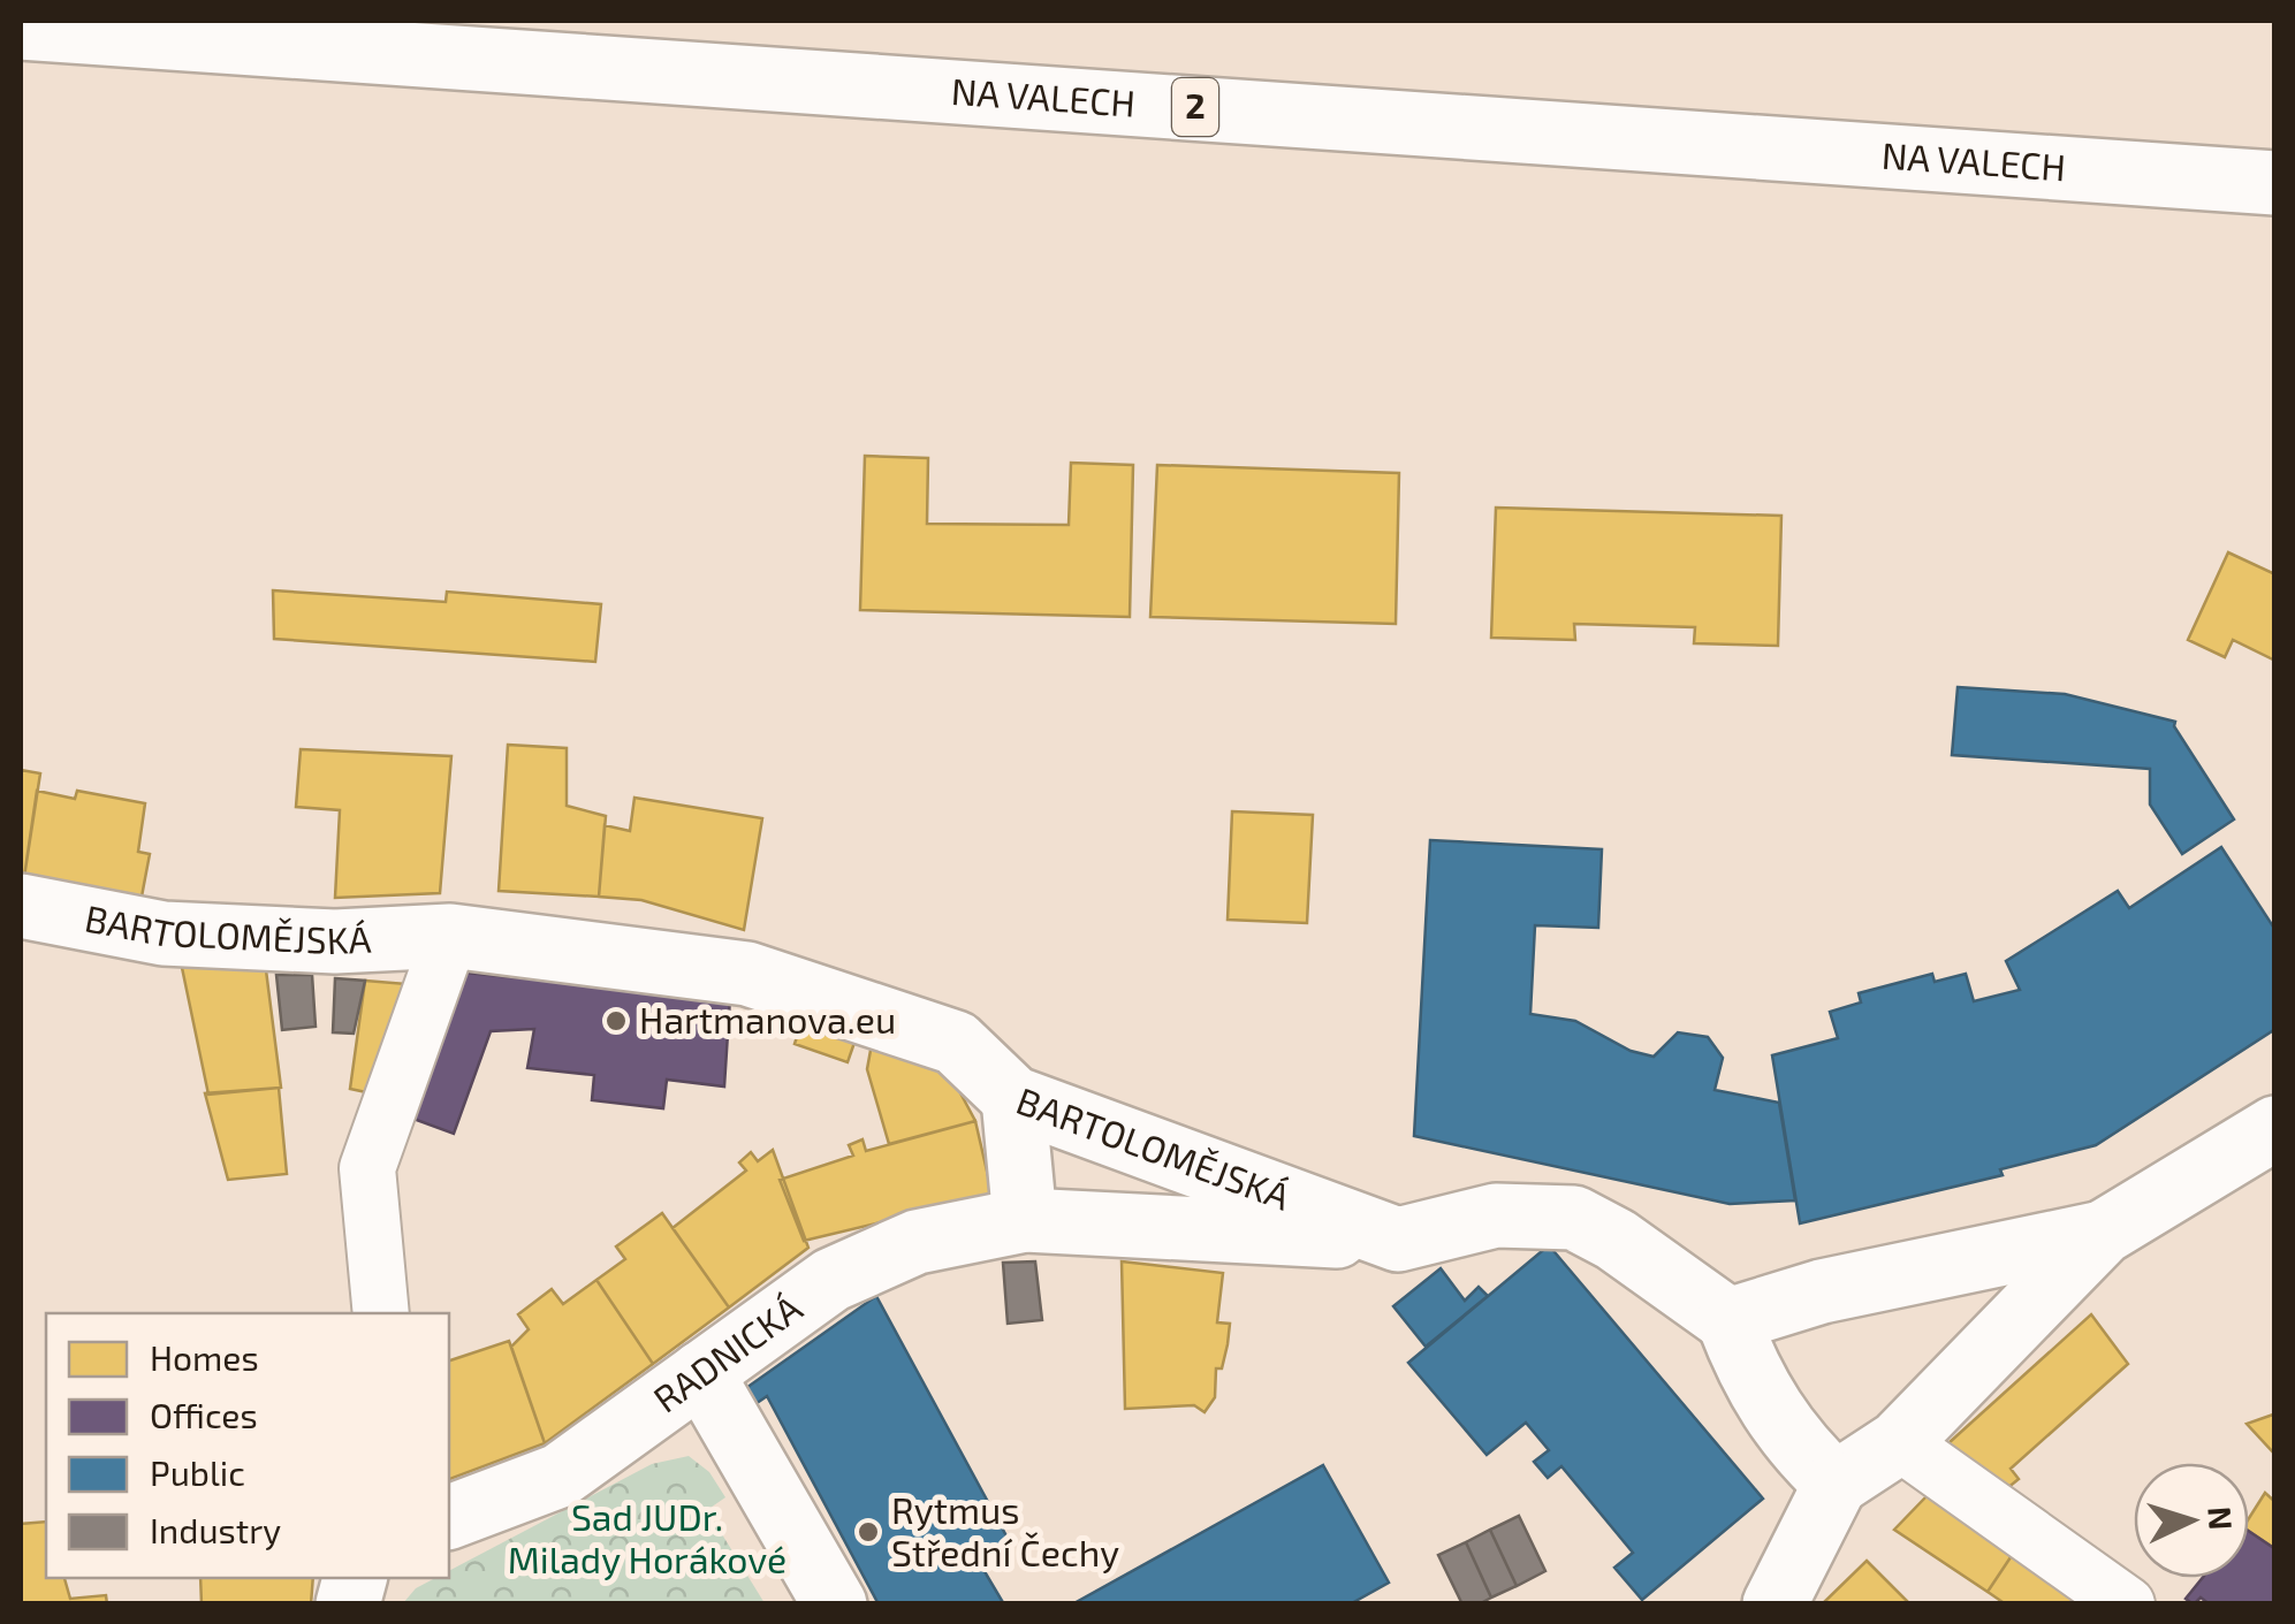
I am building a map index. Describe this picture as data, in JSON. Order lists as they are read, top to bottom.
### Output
{
  "streets": {
    "street": [
      "NA VALECH",
      "2",
      "BARTOLOMĚJSKÁ",
      "RADNICKÁ"
    ]
  },
  "crossings": [
    ["BARTOLOMĚJSKÁ", "RADNICKÁ"]
  ],
  "parks": ["Sad JUDr. Milady Horákové"],
  "places": ["Hartmanova.eu", "Rytmus Střední Čechy"],
  "legend": [
    "Homes",
    "Offices",
    "Public",
    "Industry"
  ],
  "north": "right"
}
